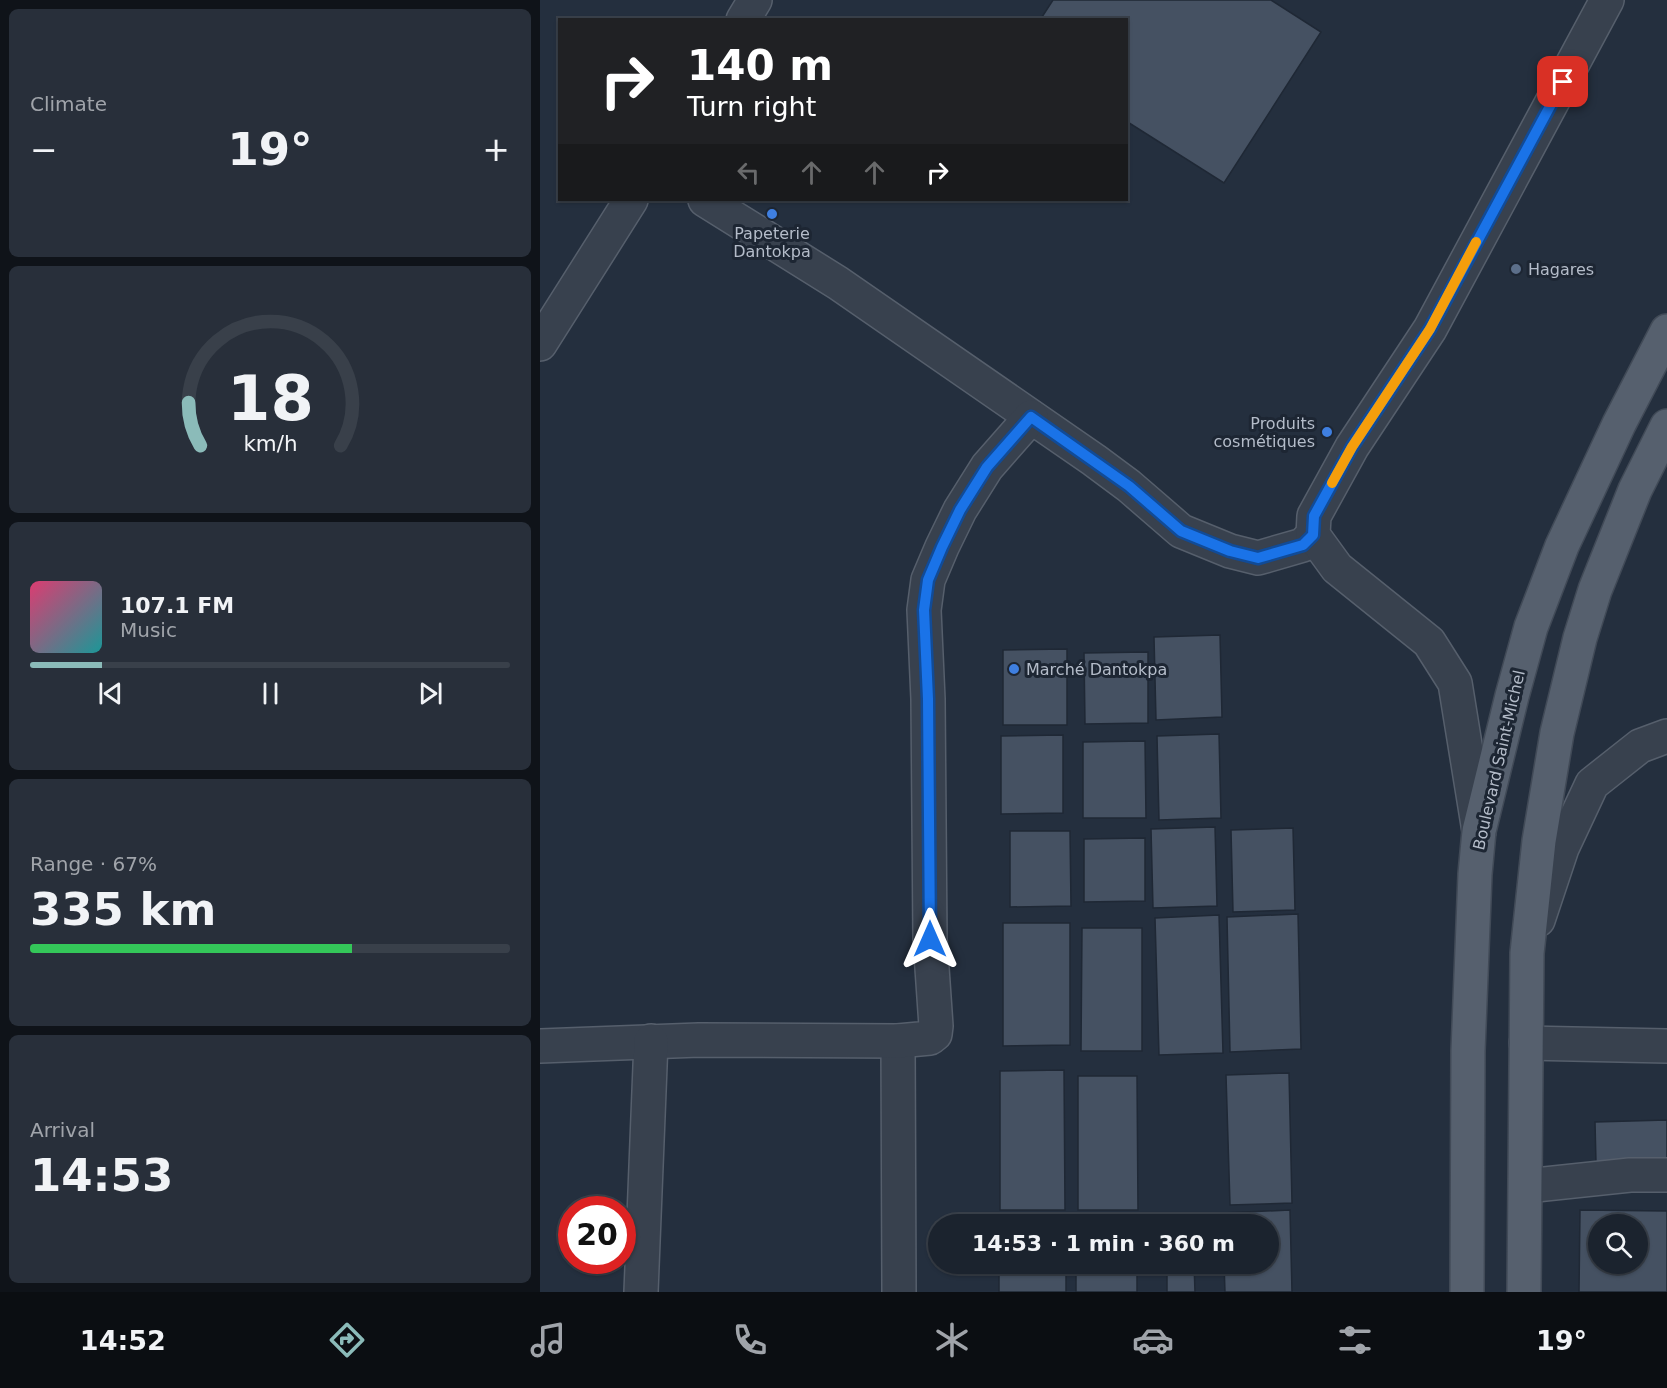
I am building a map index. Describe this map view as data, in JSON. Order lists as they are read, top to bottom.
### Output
{
  "streets": {
    "main road": ["Boulevard Saint-Michel"]
  },
  "places": [
    "Papeterie Dantokpa",
    "Hagares",
    "Produits cosmétiques",
    "Marché Dantokpa"
  ],
  "page": {
    "tile": [
      "Climate",
      ["Range · 67%", "335 km"],
      ["Arrival", "14:53"]
    ],
    "turn": ["140 m", "Turn right"],
    "heat": ["−", "19°", "+"],
    "song": ["107.1 FM", "Music"],
    "limit": "20",
    "trip": "14:53 · 1 min · 360 m",
    "tabs": ["14:52", "19°"],
    "gauge": ["18", "km/h"]
  }
}
